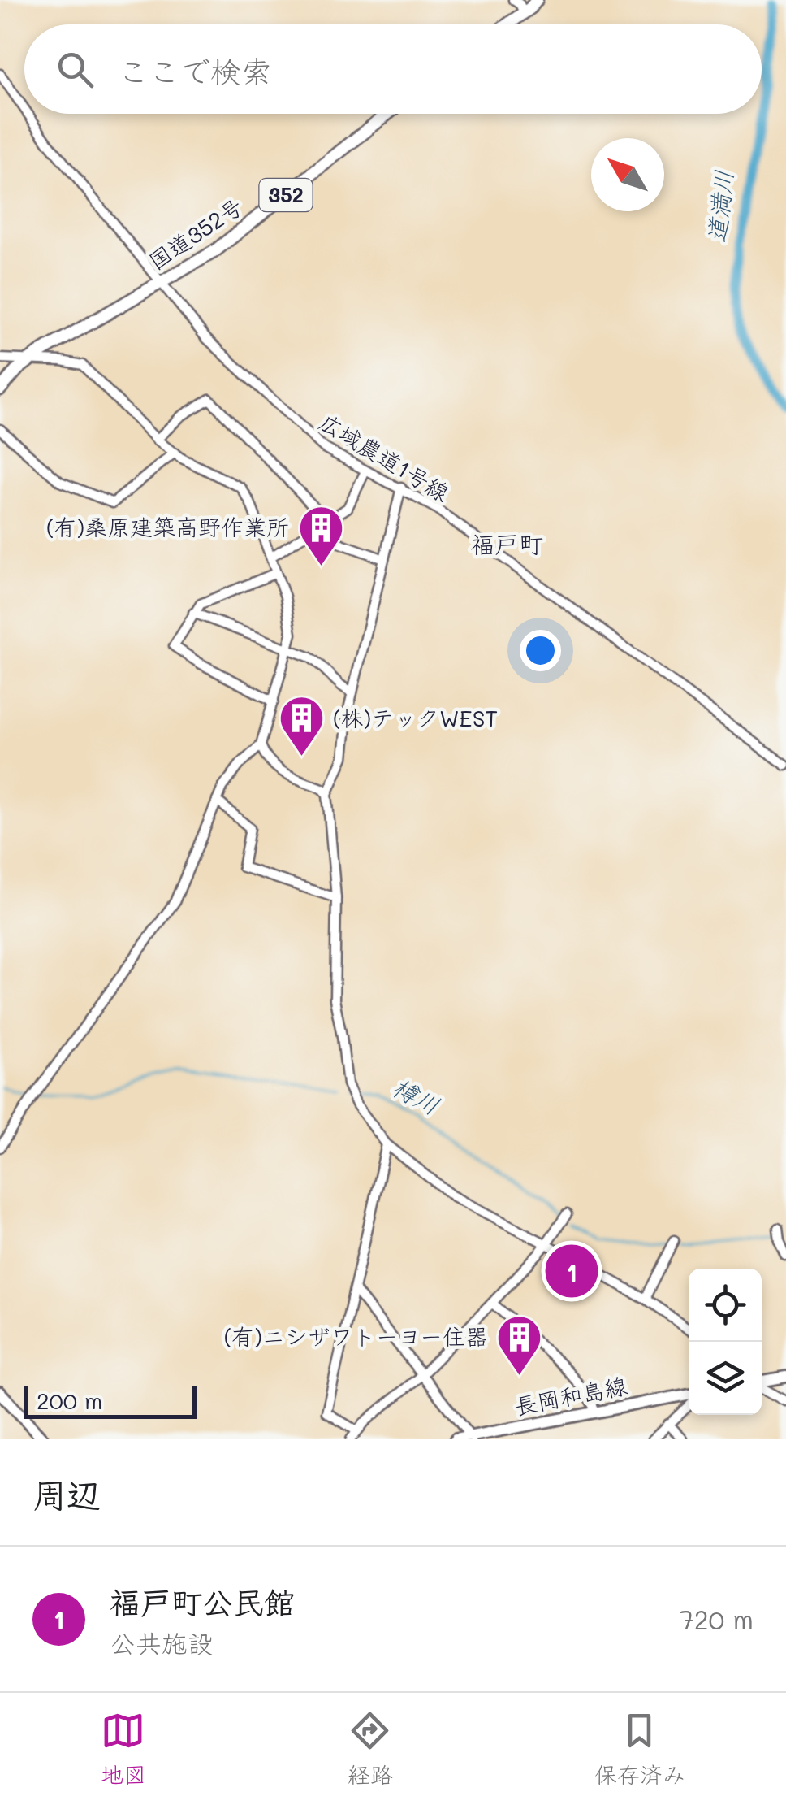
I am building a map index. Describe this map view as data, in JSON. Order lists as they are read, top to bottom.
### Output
{
  "streets": {
    "highway": ["352", "国道352号"],
    "main road": ["長岡和島線"],
    "street": ["広域農道1号線"]
  },
  "crossings": [
    ["国道352号", "広域農道1号線"]
  ],
  "districts": ["福戸町"],
  "water": ["道満川", "樽川"],
  "places": {
    "building": ["(有)桑原建築高野作業所", "(株)テックWEST", "(有)ニシザワトーヨー住器"]
  },
  "scale_bar": "200 m",
  "north": "top left",
  "page": {
    "search": "ここで検索",
    "pins": "1",
    "scale": "200 m",
    "heading": "周辺",
    "list": [
      {
        "mark": "1",
        "name": "福戸町公民館",
        "note": "公共施設",
        "value": "720 m"
      }
    ],
    "nav": ["地図", "経路", "保存済み"]
  }
}
